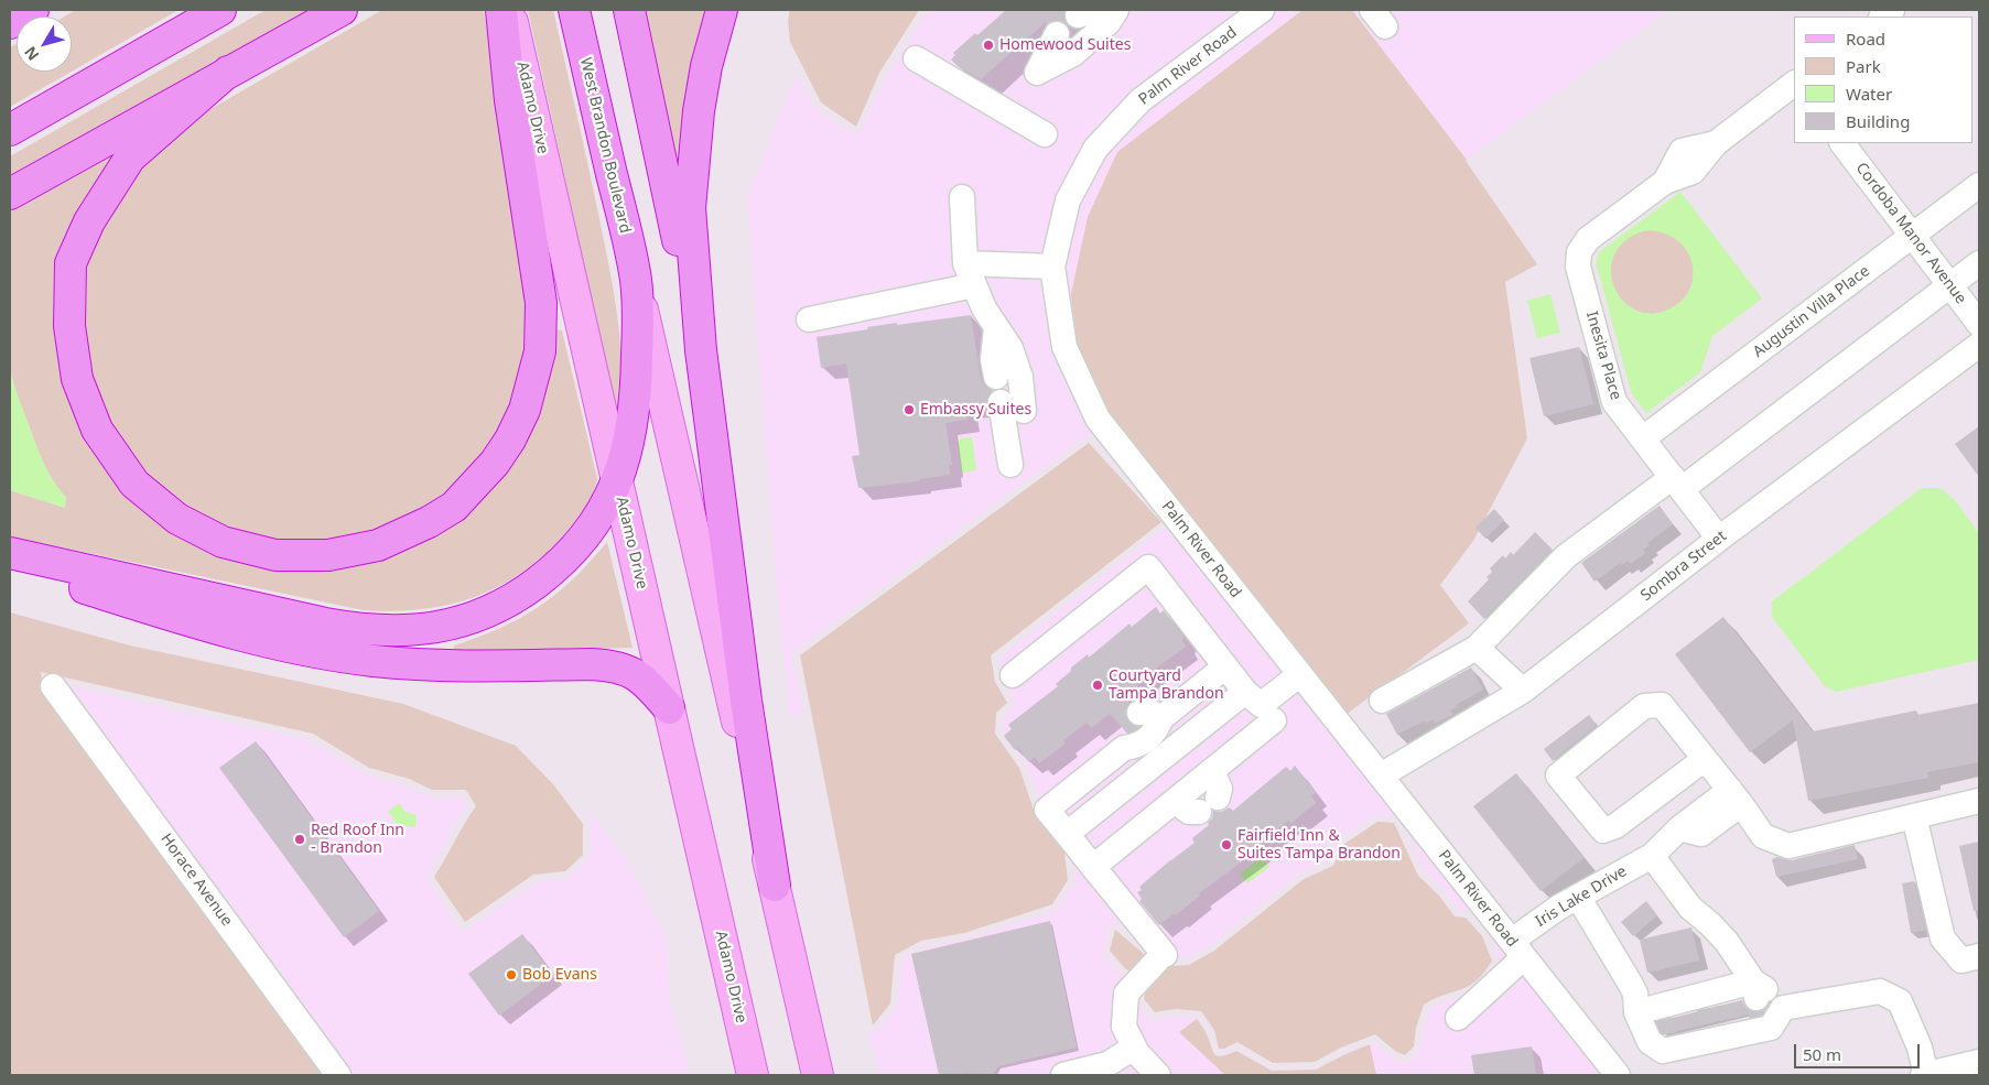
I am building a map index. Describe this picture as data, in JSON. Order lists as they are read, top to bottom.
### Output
{
  "streets": {
    "highway": ["West Brandon Boulevard"],
    "main road": ["Adamo Drive"],
    "street": [
      "Palm River Road",
      "Cordoba Manor Avenue",
      "Augustin Villa Place",
      "Inesita Place",
      "Sombra Street",
      "Horace Avenue",
      "Iris Lake Drive"
    ]
  },
  "crossings": [
    ["Palm River Road", "Sombra Street"],
    ["Palm River Road", "Iris Lake Drive"],
    ["Adamo Drive", "West Brandon Boulevard"],
    ["Cordoba Manor Avenue", "Augustin Villa Place"],
    ["Augustin Villa Place", "Inesita Place"],
    ["Inesita Place", "Sombra Street"]
  ],
  "places": [
    "Homewood Suites",
    "Embassy Suites",
    "Courtyard Tampa Brandon",
    "Red Roof Inn - Brandon",
    "Fairfield Inn & Suites Tampa Brandon",
    "Bob Evans"
  ],
  "legend": [
    "Road",
    "Park",
    "Water",
    "Building"
  ],
  "scale_bar": "50 m",
  "north": "bottom left"
}
